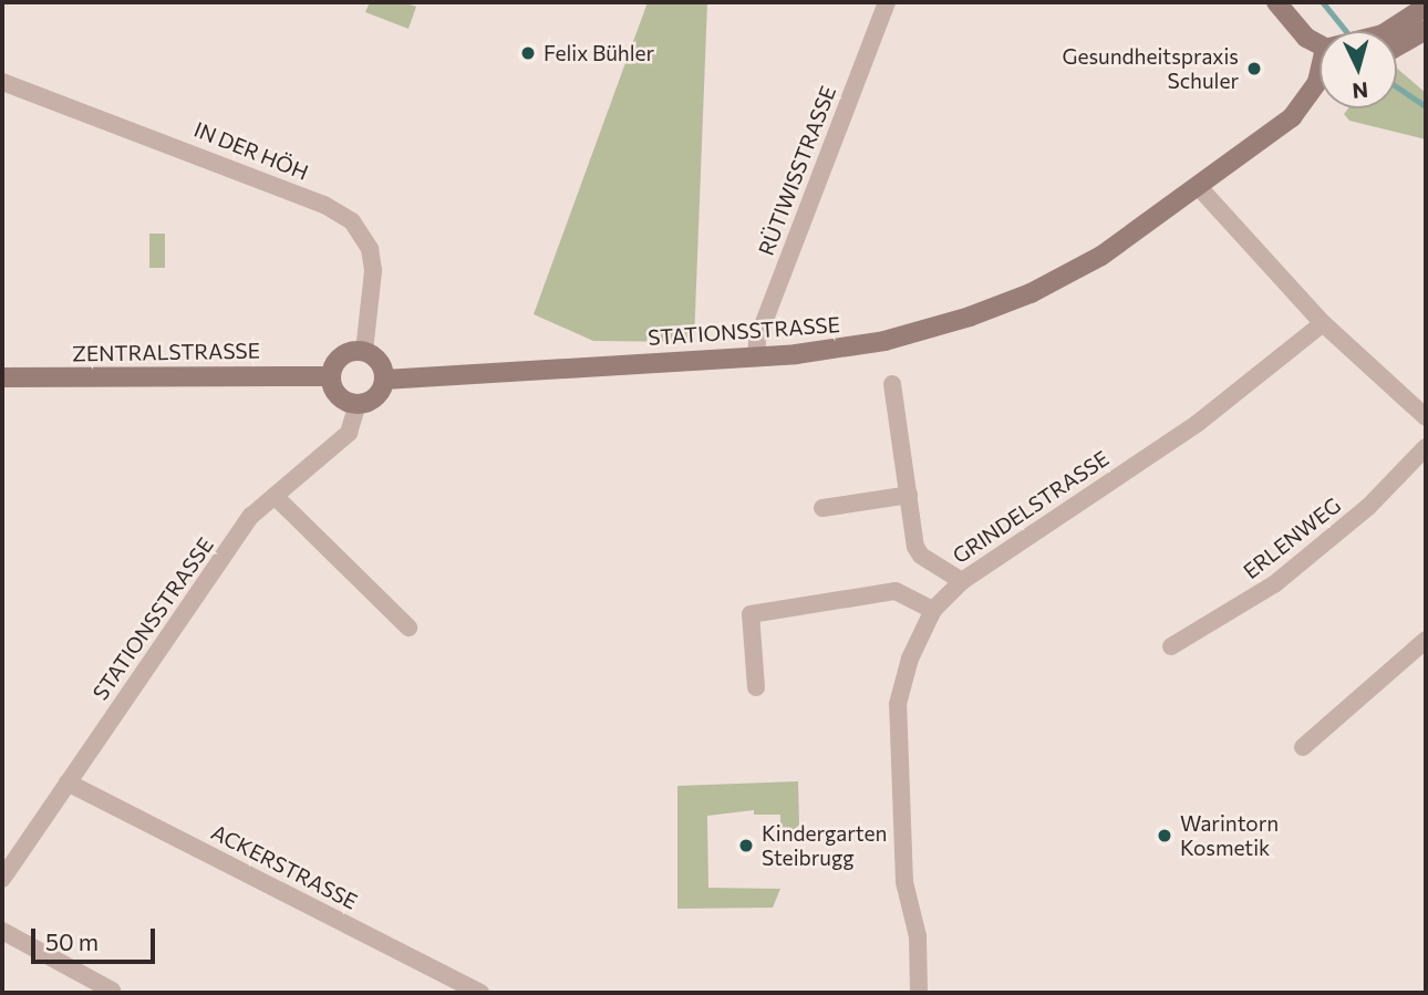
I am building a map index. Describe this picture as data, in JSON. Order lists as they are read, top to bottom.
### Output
{
  "streets": {
    "main road": ["STATIONSSTRASSE", "ZENTRALSTRASSE"],
    "street": [
      "IN DER HÖH",
      "RÜTIWISSTRASSE",
      "GRINDELSTRASSE",
      "ERLENWEG",
      "ACKERSTRASSE"
    ]
  },
  "crossings": [
    ["IN DER HÖH", "STATIONSSTRASSE"],
    ["IN DER HÖH", "ZENTRALSTRASSE"],
    ["RÜTIWISSTRASSE", "STATIONSSTRASSE"],
    ["STATIONSSTRASSE", "ZENTRALSTRASSE"],
    ["STATIONSSTRASSE", "ACKERSTRASSE"]
  ],
  "places": [
    "Felix Bühler",
    "Gesundheitspraxis Schuler",
    "Warintorn Kosmetik",
    "Kindergarten Steibrugg"
  ],
  "scale_bar": "50 m",
  "north": "bottom"
}
